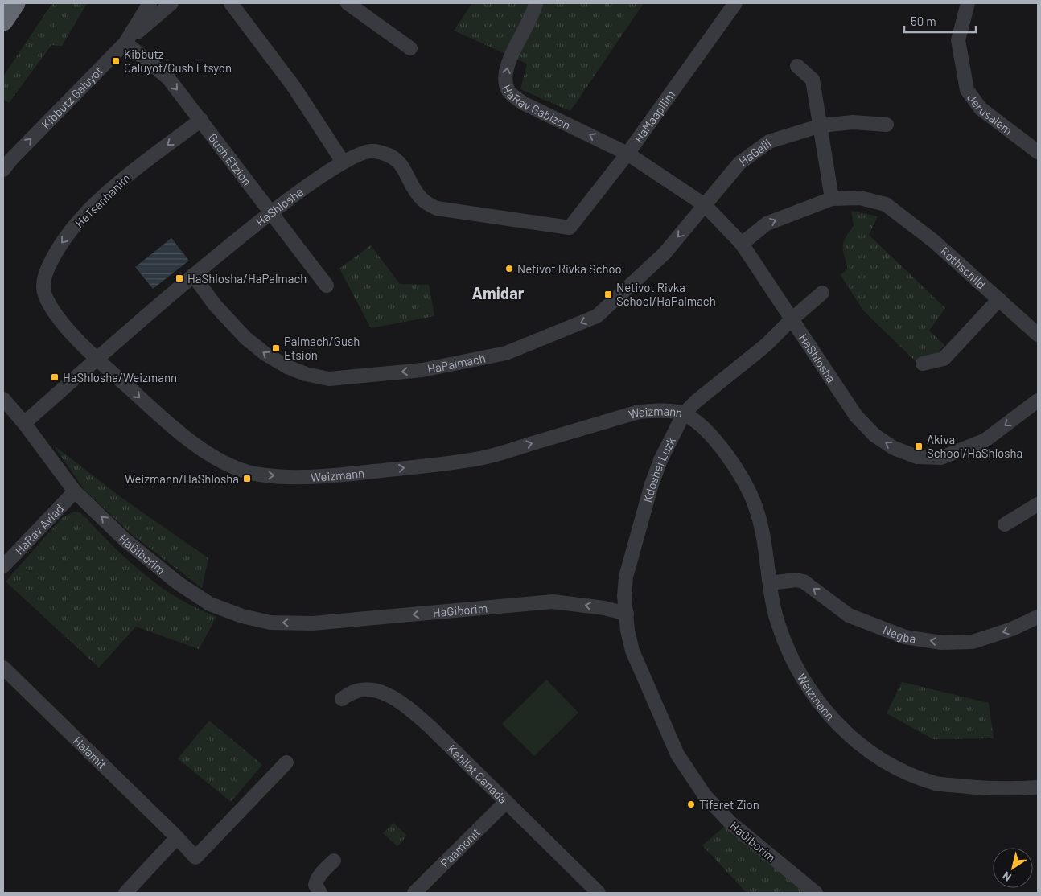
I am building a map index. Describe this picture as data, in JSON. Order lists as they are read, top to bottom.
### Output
{
  "streets": {
    "street": [
      "Kibbutz Galuyot",
      "HaRav Gabizon",
      "Jerusalem",
      "HaMaapilim",
      "HaGalil",
      "Gush Etzion",
      "HaTsanhanim",
      "HaShlosha",
      "Rothschild",
      "HaPalmach",
      "Weizmann",
      "Kdoshei Luzk",
      "HaRav Aviad",
      "HaGiborim",
      "Negba",
      "Halamit",
      "Kehilat Canada",
      "Paamonit"
    ]
  },
  "crossings": [
    ["Kibbutz Galuyot", "Gush Etzion"],
    ["HaRav Gabizon", "HaMaapilim"],
    ["HaRav Gabizon", "HaShlosha"],
    ["HaMaapilim", "HaShlosha"],
    ["HaGalil", "HaShlosha"],
    ["HaGalil", "HaPalmach"],
    ["Gush Etzion", "HaTsanhanim"],
    ["Gush Etzion", "HaShlosha"],
    ["HaTsanhanim", "HaShlosha"],
    ["HaTsanhanim", "Weizmann"],
    ["HaShlosha", "HaPalmach"],
    ["HaShlosha", "Weizmann"],
    ["HaShlosha", "Kdoshei Luzk"],
    ["HaShlosha", "HaGiborim"],
    ["Weizmann", "Kdoshei Luzk"],
    ["Weizmann", "Negba"],
    ["Kdoshei Luzk", "HaGiborim"],
    ["HaRav Aviad", "HaGiborim"],
    ["Kehilat Canada", "Paamonit"]
  ],
  "one_way": [
    "Kibbutz Galuyot",
    "HaPalmach",
    "Weizmann",
    "HaGiborim",
    "Negba"
  ],
  "districts": ["Amidar"],
  "places": {
    "transit": [
      "Kibbutz Galuyot/Gush Etsyon",
      "HaShlosha/HaPalmach",
      "Netivot Rivka School/HaPalmach",
      "Palmach/Gush Etsion",
      "HaShlosha/Weizmann",
      "Akiva School/HaShlosha",
      "Weizmann/HaShlosha"
    ],
    "other": ["Netivot Rivka School", "Tiferet Zion"]
  },
  "scale_bar": "50 m",
  "north": "bottom left"
}
